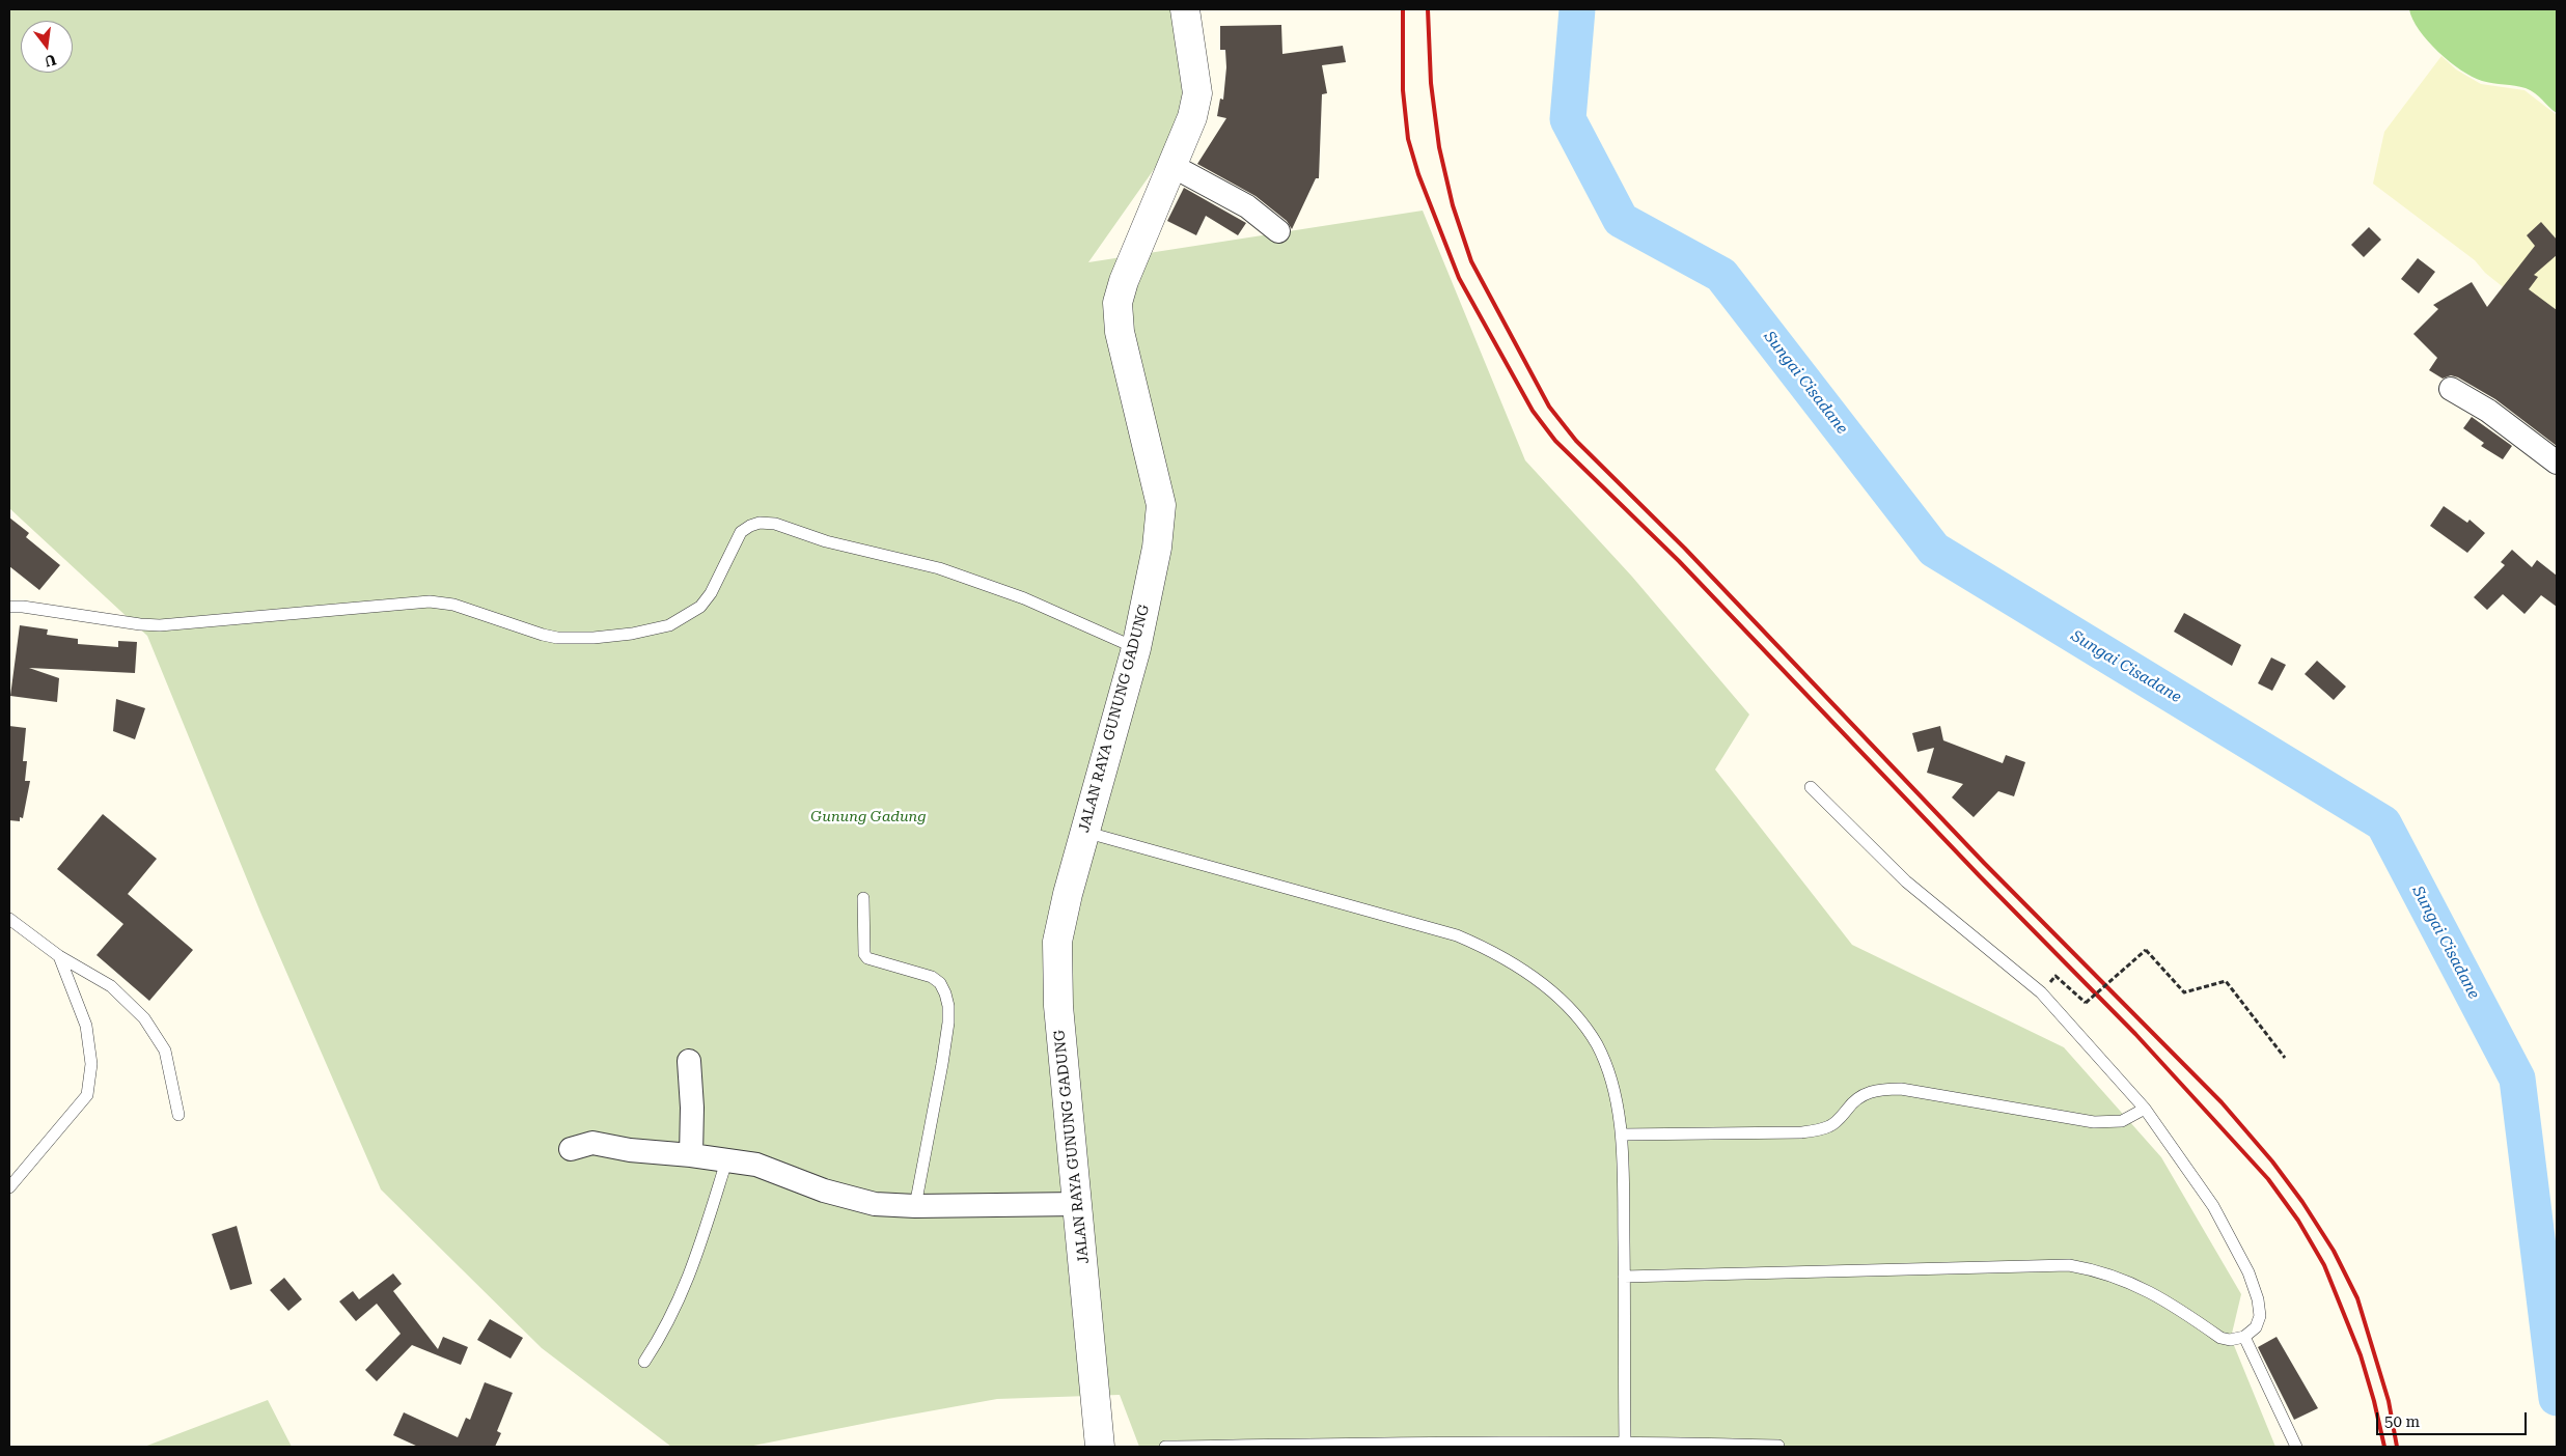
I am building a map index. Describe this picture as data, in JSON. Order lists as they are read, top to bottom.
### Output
{
  "streets": {
    "street": ["JALAN RAYA GUNUNG GADUNG"]
  },
  "water": ["Sungai Cisadane"],
  "parks": ["Gunung Gadung"],
  "scale_bar": "50 m",
  "north": "bottom"
}
